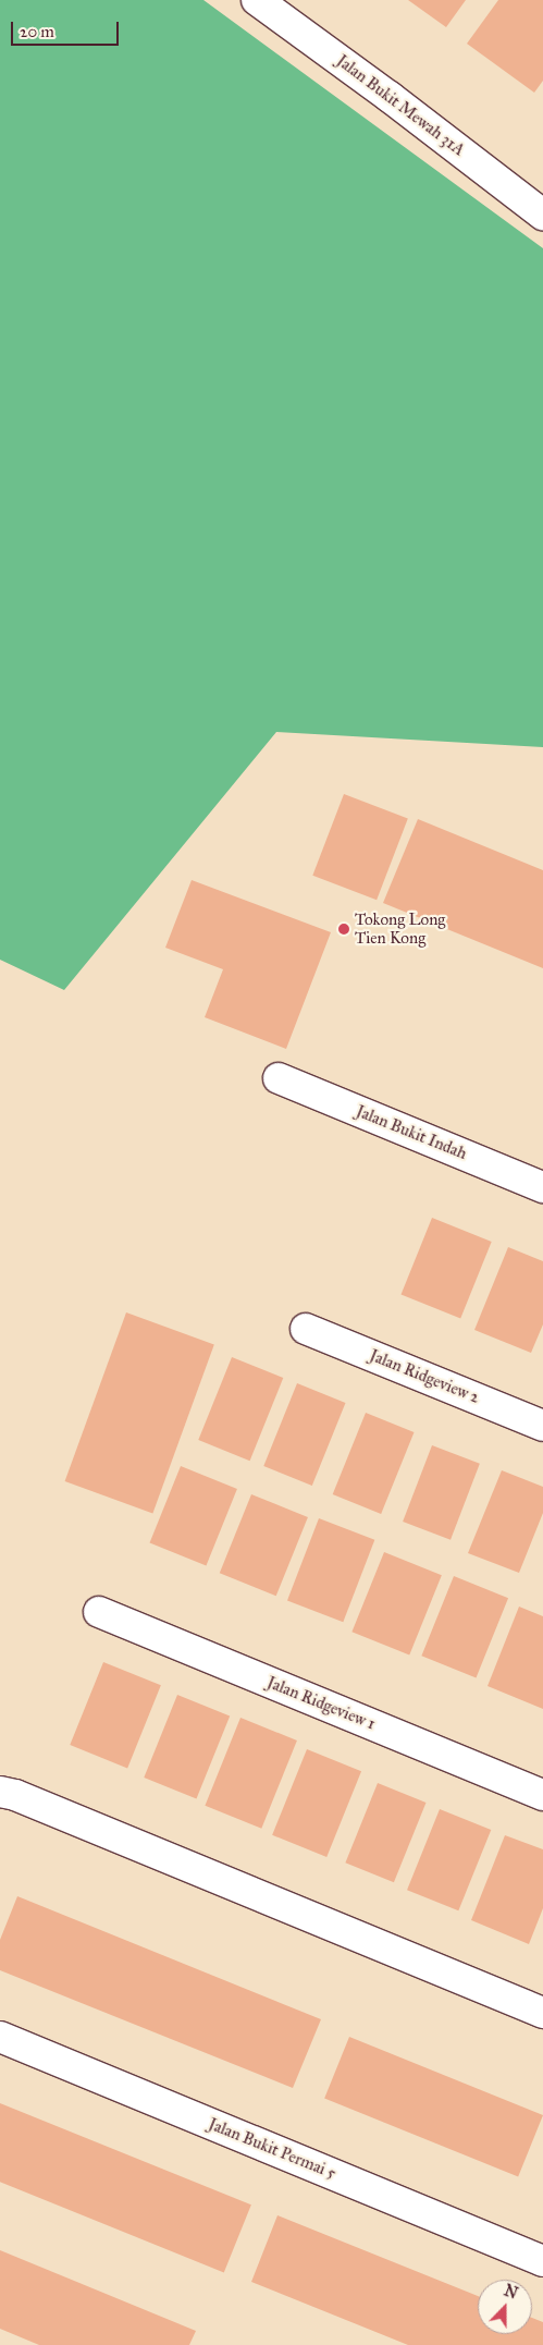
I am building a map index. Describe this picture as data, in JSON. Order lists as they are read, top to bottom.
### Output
{
  "streets": {
    "street": [
      "Jalan Bukit Mewah 31A",
      "Jalan Bukit Indah",
      "Jalan Ridgeview 2",
      "Jalan Ridgeview 1",
      "Jalan Bukit Permai 5"
    ]
  },
  "places": ["Tokong Long Tien Kong"],
  "scale_bar": "20 m",
  "north": "top"
}
